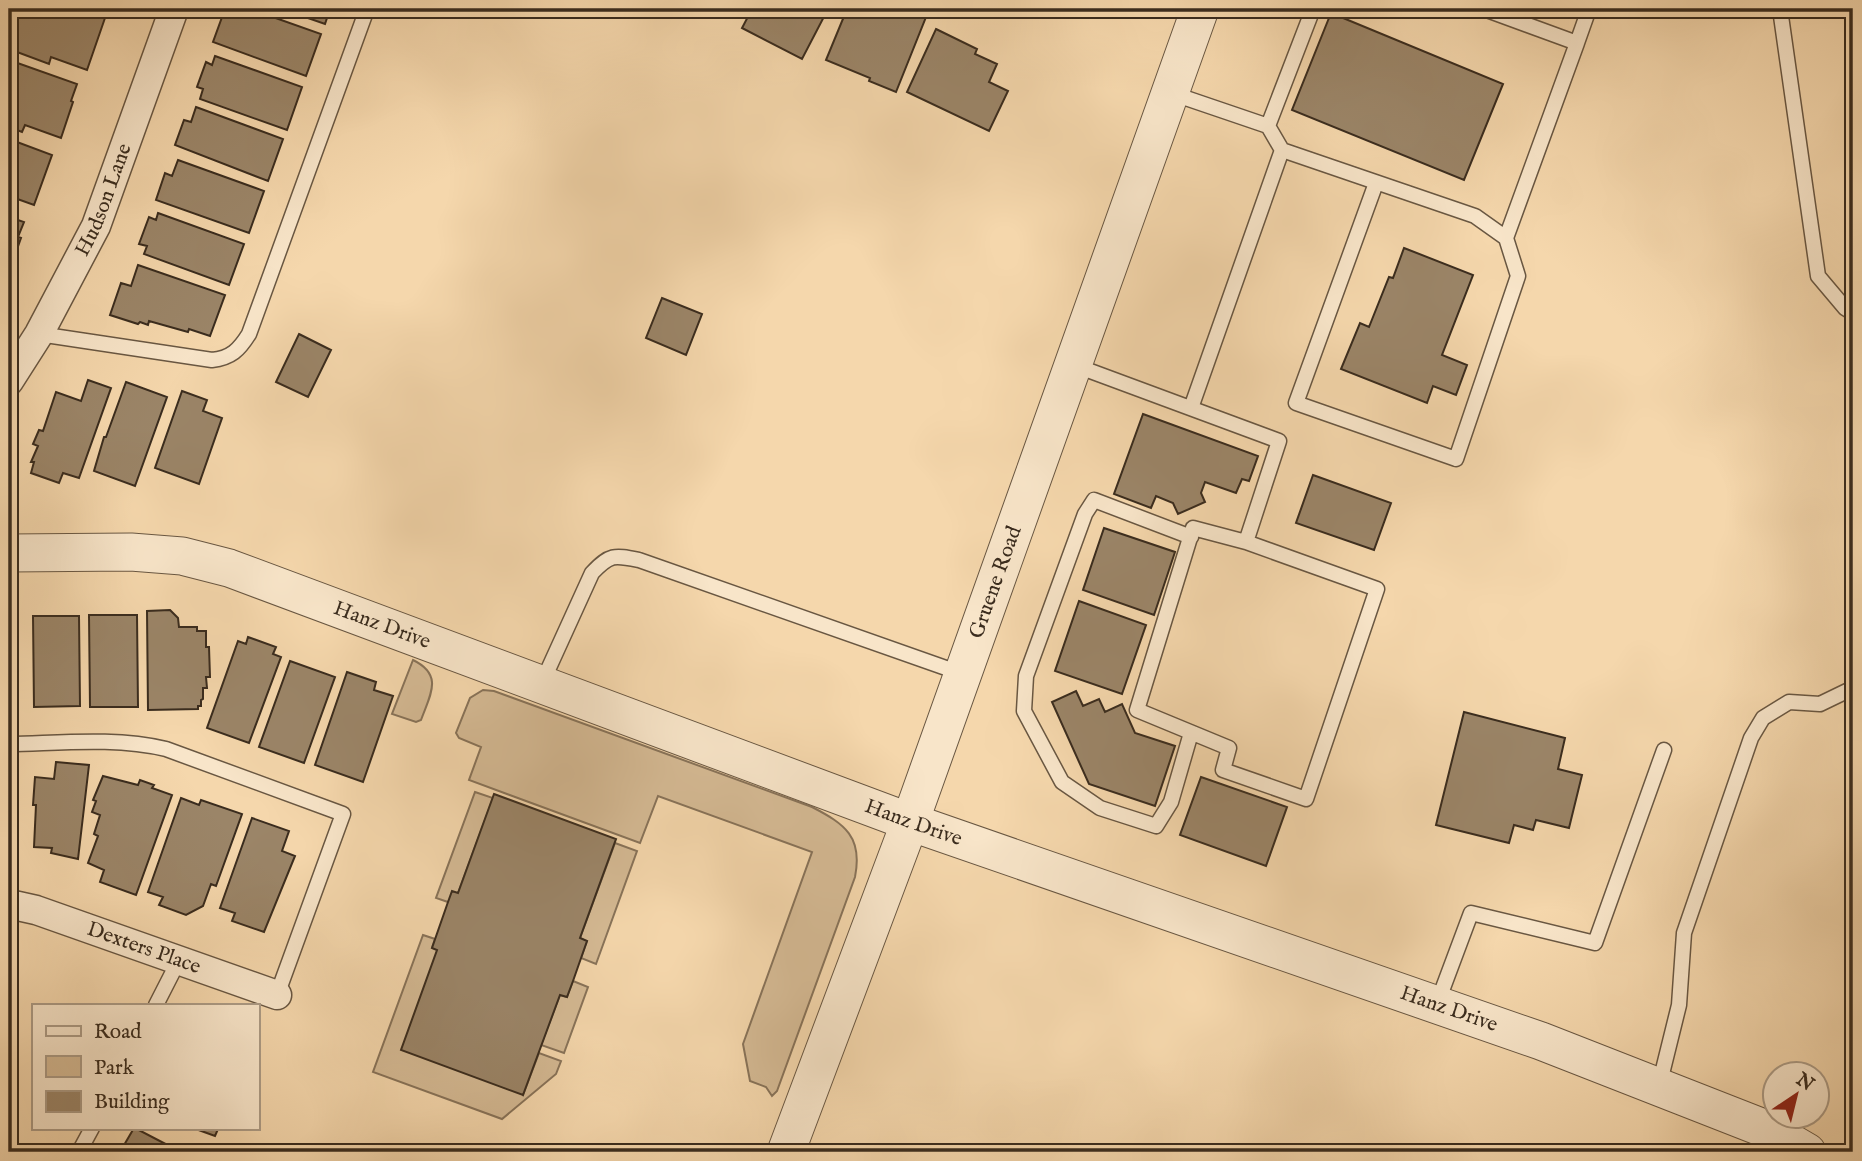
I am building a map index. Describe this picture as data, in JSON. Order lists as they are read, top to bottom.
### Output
{
  "streets": {
    "street": [
      "Hudson Lane",
      "Gruene Road",
      "Hanz Drive",
      "Dexters Place"
    ]
  },
  "crossings": [
    ["Gruene Road", "Hanz Drive"]
  ],
  "legend": ["Road", "Park", "Building"],
  "north": "top right"
}
